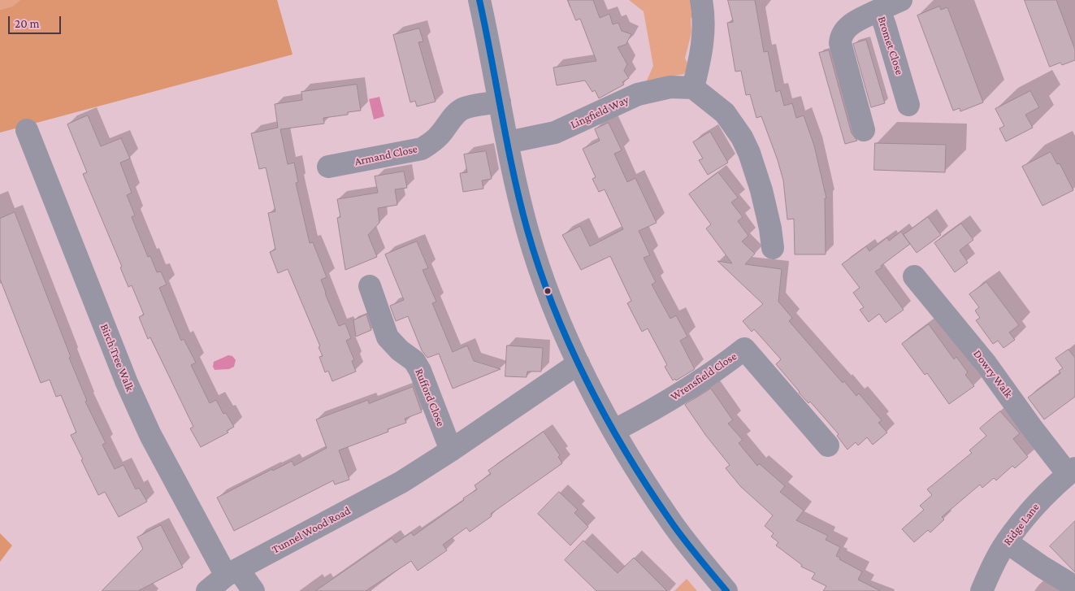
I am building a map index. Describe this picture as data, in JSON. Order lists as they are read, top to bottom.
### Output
{
  "streets": {
    "street": [
      "Bromet Close",
      "Lingfield Way",
      "Armand Close",
      "Birch Tree Walk",
      "Dowry Walk",
      "Wrensfield Close",
      "Rufford Close",
      "Ridge Lane",
      "Tunnel Wood Road"
    ]
  },
  "crossings": [
    ["Birch Tree Walk", "Tunnel Wood Road"],
    ["Dowry Walk", "Ridge Lane"],
    ["Rufford Close", "Tunnel Wood Road"]
  ],
  "scale_bar": "20 m"
}
